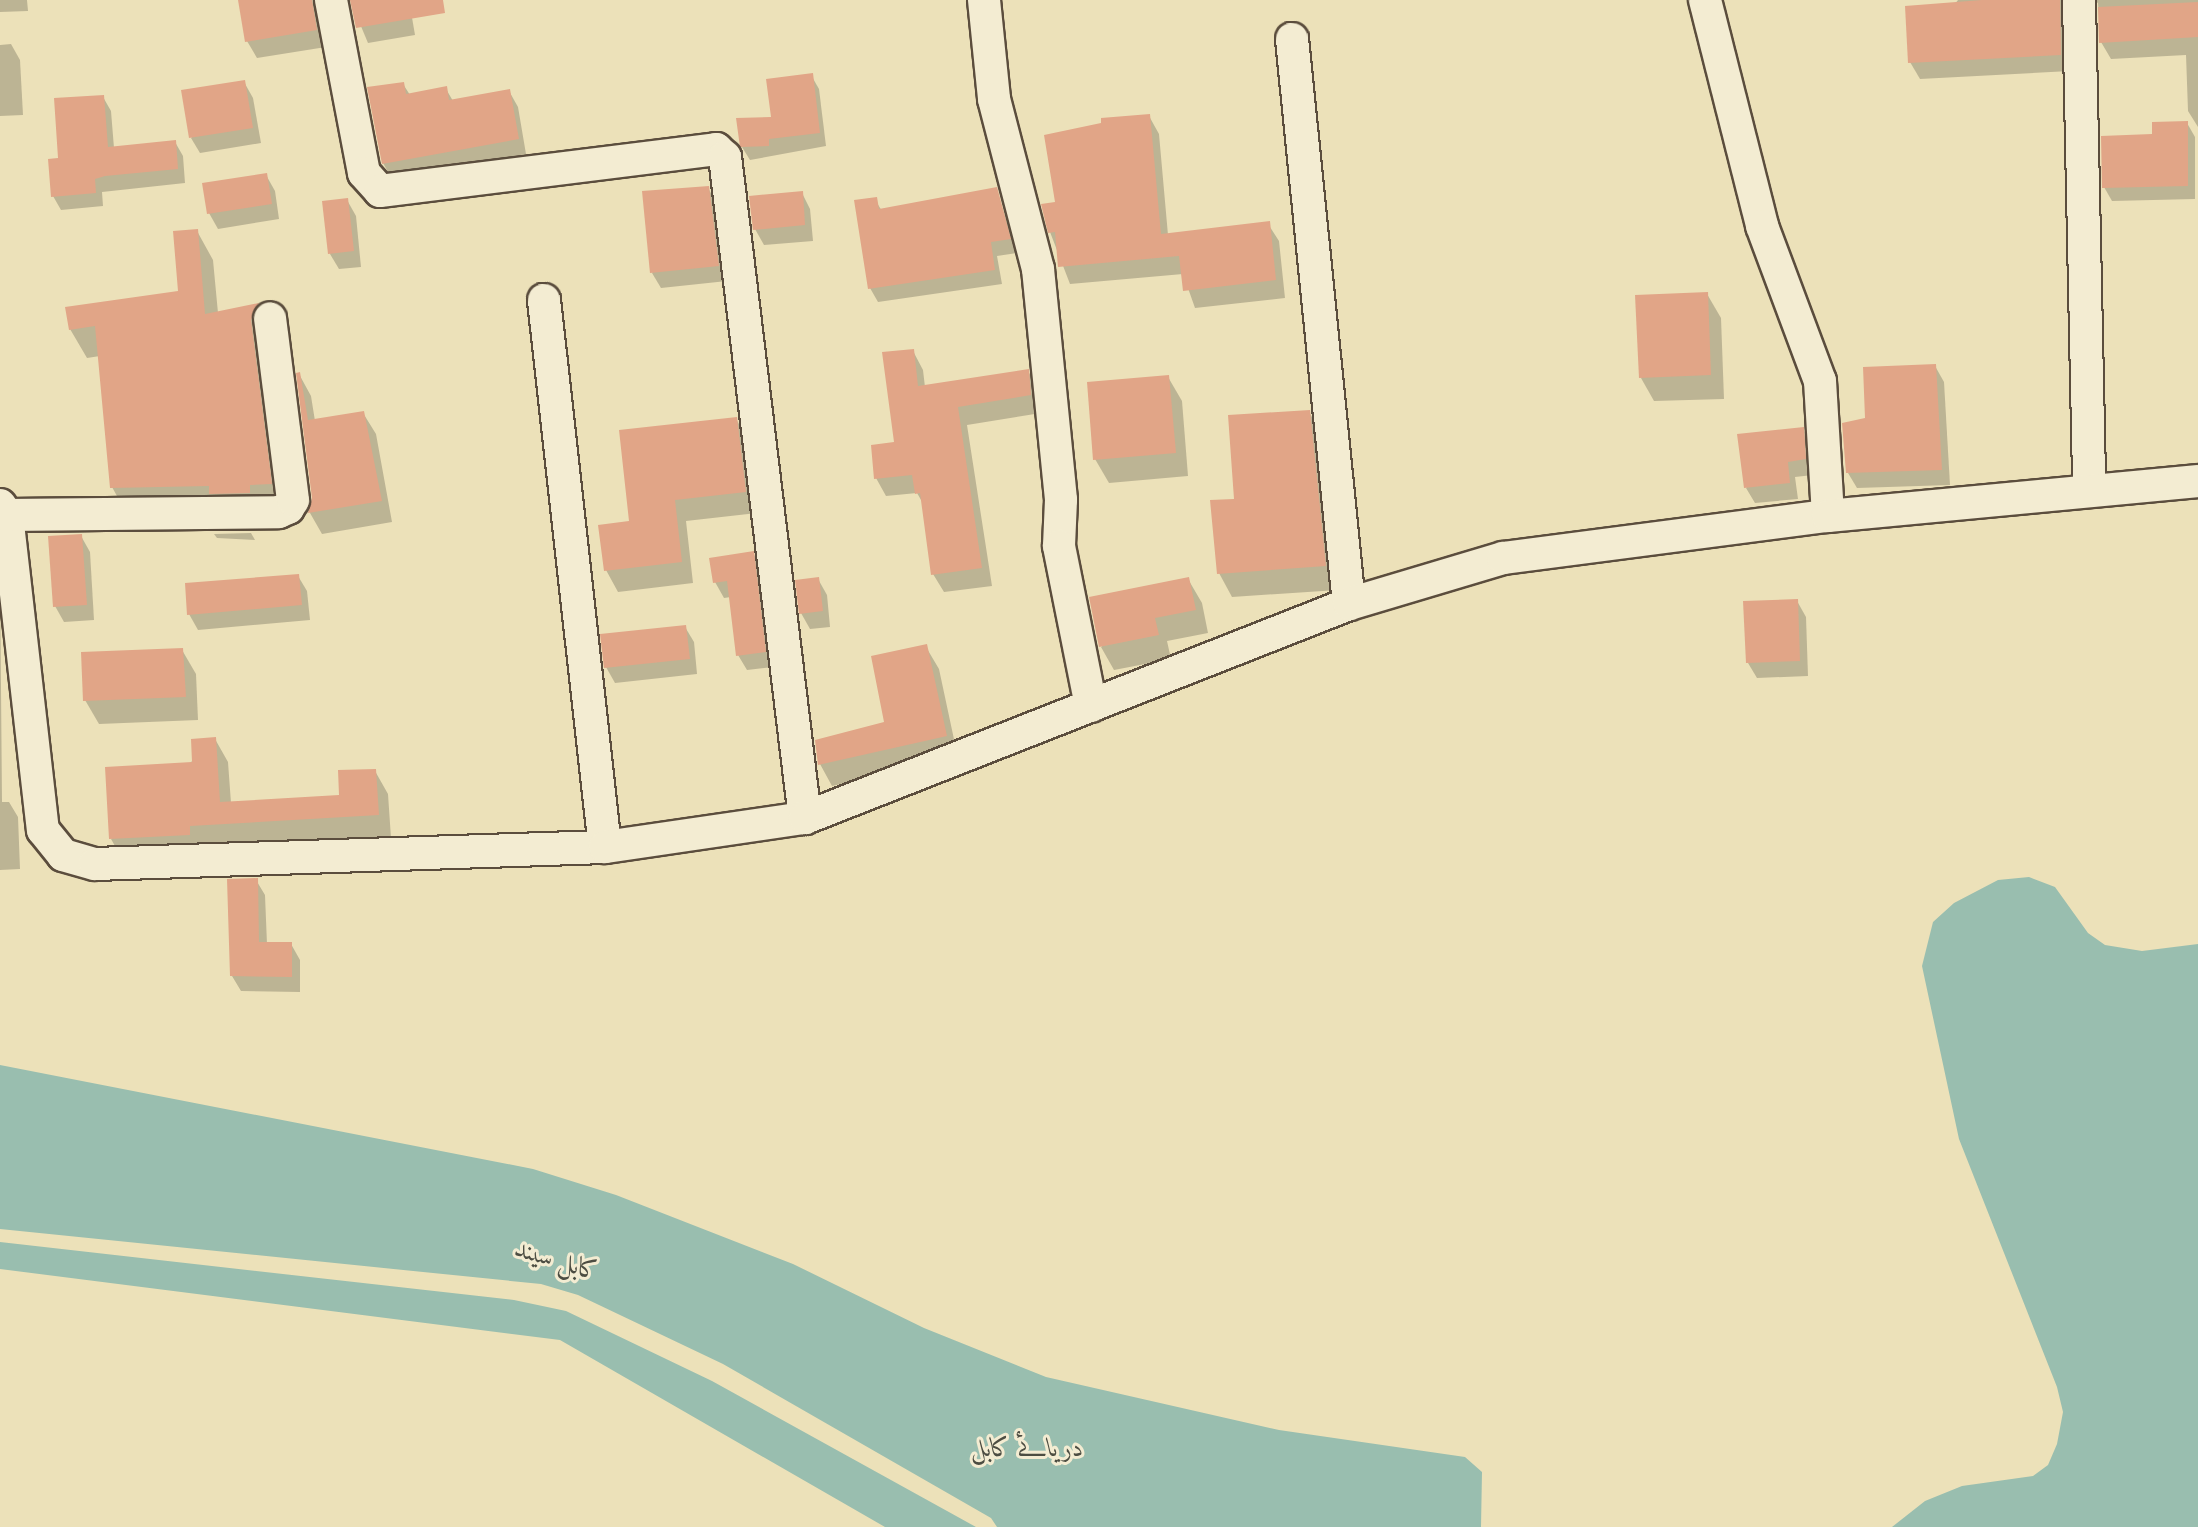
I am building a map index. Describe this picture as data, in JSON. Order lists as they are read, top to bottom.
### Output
{
  "water": ["کابل سيند", "دریائے کابل"]
}
